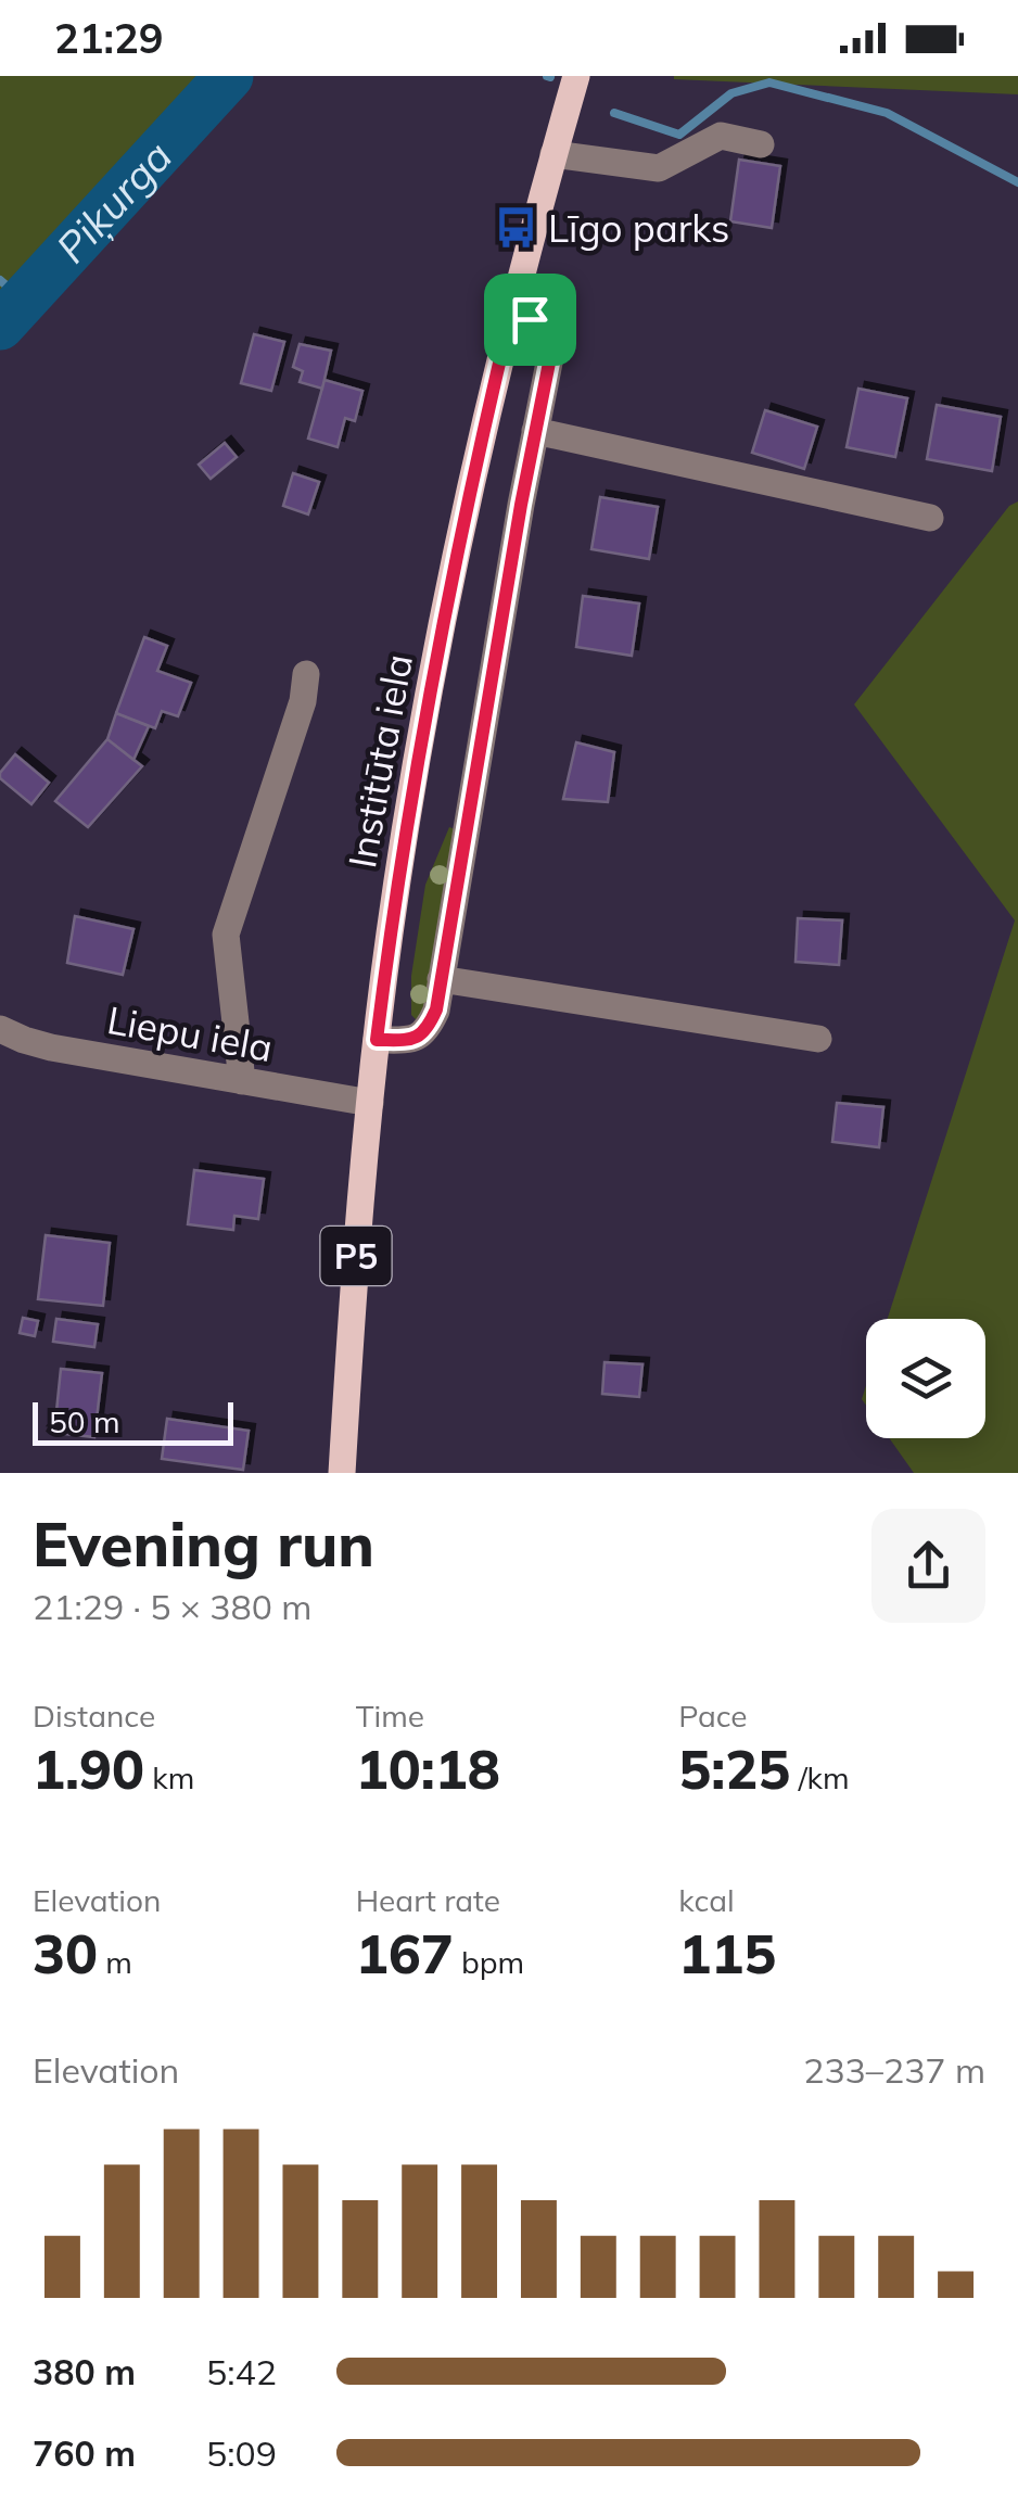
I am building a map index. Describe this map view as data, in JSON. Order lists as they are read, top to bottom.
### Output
{
  "streets": {
    "main road": ["Institūta iela", "P5"],
    "street": ["Liepu iela"]
  },
  "crossings": [
    ["Institūta iela", "Liepu iela"]
  ],
  "water": ["Piķurga"],
  "places": {
    "bus stop": ["Līgo parks"]
  },
  "scale_bar": "50 m",
  "page": {
    "status": "21:29",
    "scale": "50 m",
    "heading": ["Evening run", "21:29 · 5 × 380 m"],
    "stats": [
      ["Distance", "1.90 km"],
      ["Time", "10:18"],
      ["Pace", "5:25 /km"],
      ["Elevation", "30 m"],
      ["Heart rate", "167 bpm"],
      ["kcal", "115"]
    ],
    "chart": ["Elevation", "233–237 m"],
    "list": [
      {
        "name": "380 m",
        "note": "5:42"
      },
      {
        "name": "760 m",
        "note": "5:09"
      }
    ]
  }
}
